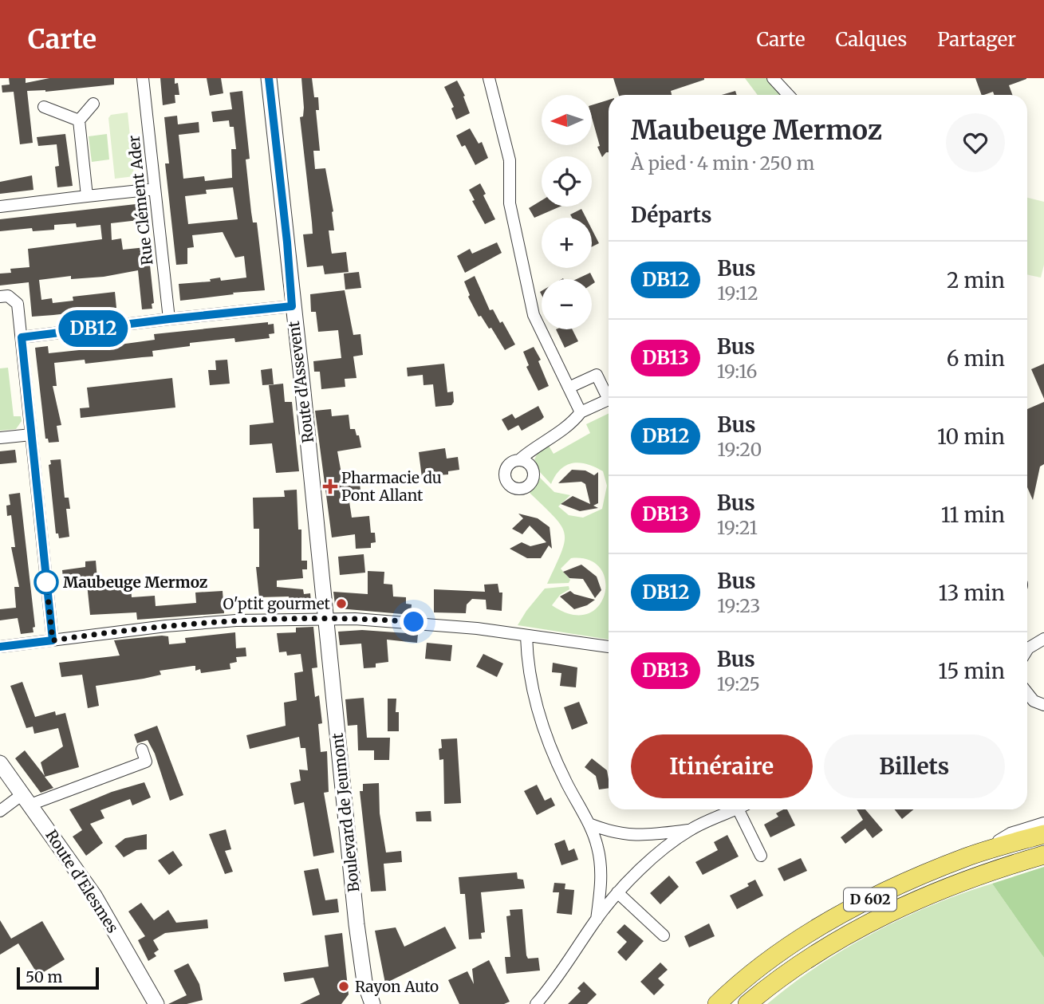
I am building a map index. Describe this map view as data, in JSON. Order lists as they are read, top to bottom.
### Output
{
  "streets": {
    "main road": ["D 602"],
    "street": [
      "Rue Clément Ader",
      "Route d'Assevent",
      "Boulevard de Jeumont",
      "Route d'Elesmes"
    ]
  },
  "crossings": [
    ["Route d'Assevent", "Boulevard de Jeumont"]
  ],
  "places": {
    "health": ["Pharmacie du Pont Allant"],
    "other": ["Maubeuge Mermoz", "O'ptit gourmet", "Rayon Auto"]
  },
  "lines": ["bus line DB12"],
  "scale_bar": "50 m",
  "north": "left",
  "page": {
    "header": "Carte",
    "nav": ["Carte", "Calques", "Partager"],
    "on_map": "DB12",
    "map_buttons": ["+", "−"],
    "heading": [
      ["Maubeuge Mermoz", "À pied · 4 min · 250 m"],
      "Départs"
    ],
    "list": [
      {
        "mark": "DB12",
        "name": "Bus",
        "note": "19:12",
        "value": "2 min"
      },
      {
        "mark": "DB13",
        "name": "Bus",
        "note": "19:16",
        "value": "6 min"
      },
      {
        "mark": "DB12",
        "name": "Bus",
        "note": "19:20",
        "value": "10 min"
      },
      {
        "mark": "DB13",
        "name": "Bus",
        "note": "19:21",
        "value": "11 min"
      },
      {
        "mark": "DB12",
        "name": "Bus",
        "note": "19:23",
        "value": "13 min"
      },
      {
        "mark": "DB13",
        "name": "Bus",
        "note": "19:25",
        "value": "15 min"
      }
    ],
    "buttons": ["Itinéraire", "Billets"],
    "scale": "50 m"
  }
}
